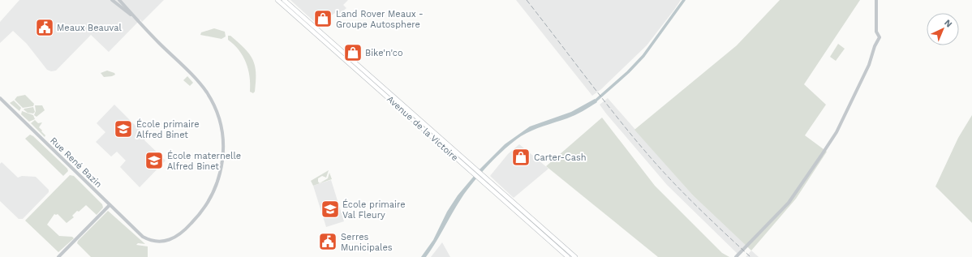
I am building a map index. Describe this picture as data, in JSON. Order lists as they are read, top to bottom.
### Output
{
  "streets": {
    "main road": ["Avenue de la Victoire"],
    "street": ["Rue René Bazin"]
  },
  "places": {
    "shop": ["Land Rover Meaux - Groupe Autosphere", "Bike'n'co", "Carter-Cash"],
    "public building": ["Meaux Beauval", "Serres Municipales"],
    "school or university": ["École primaire Alfred Binet", "École maternelle Alfred Binet", "École primaire Val Fleury"]
  },
  "north": "top right"
}
